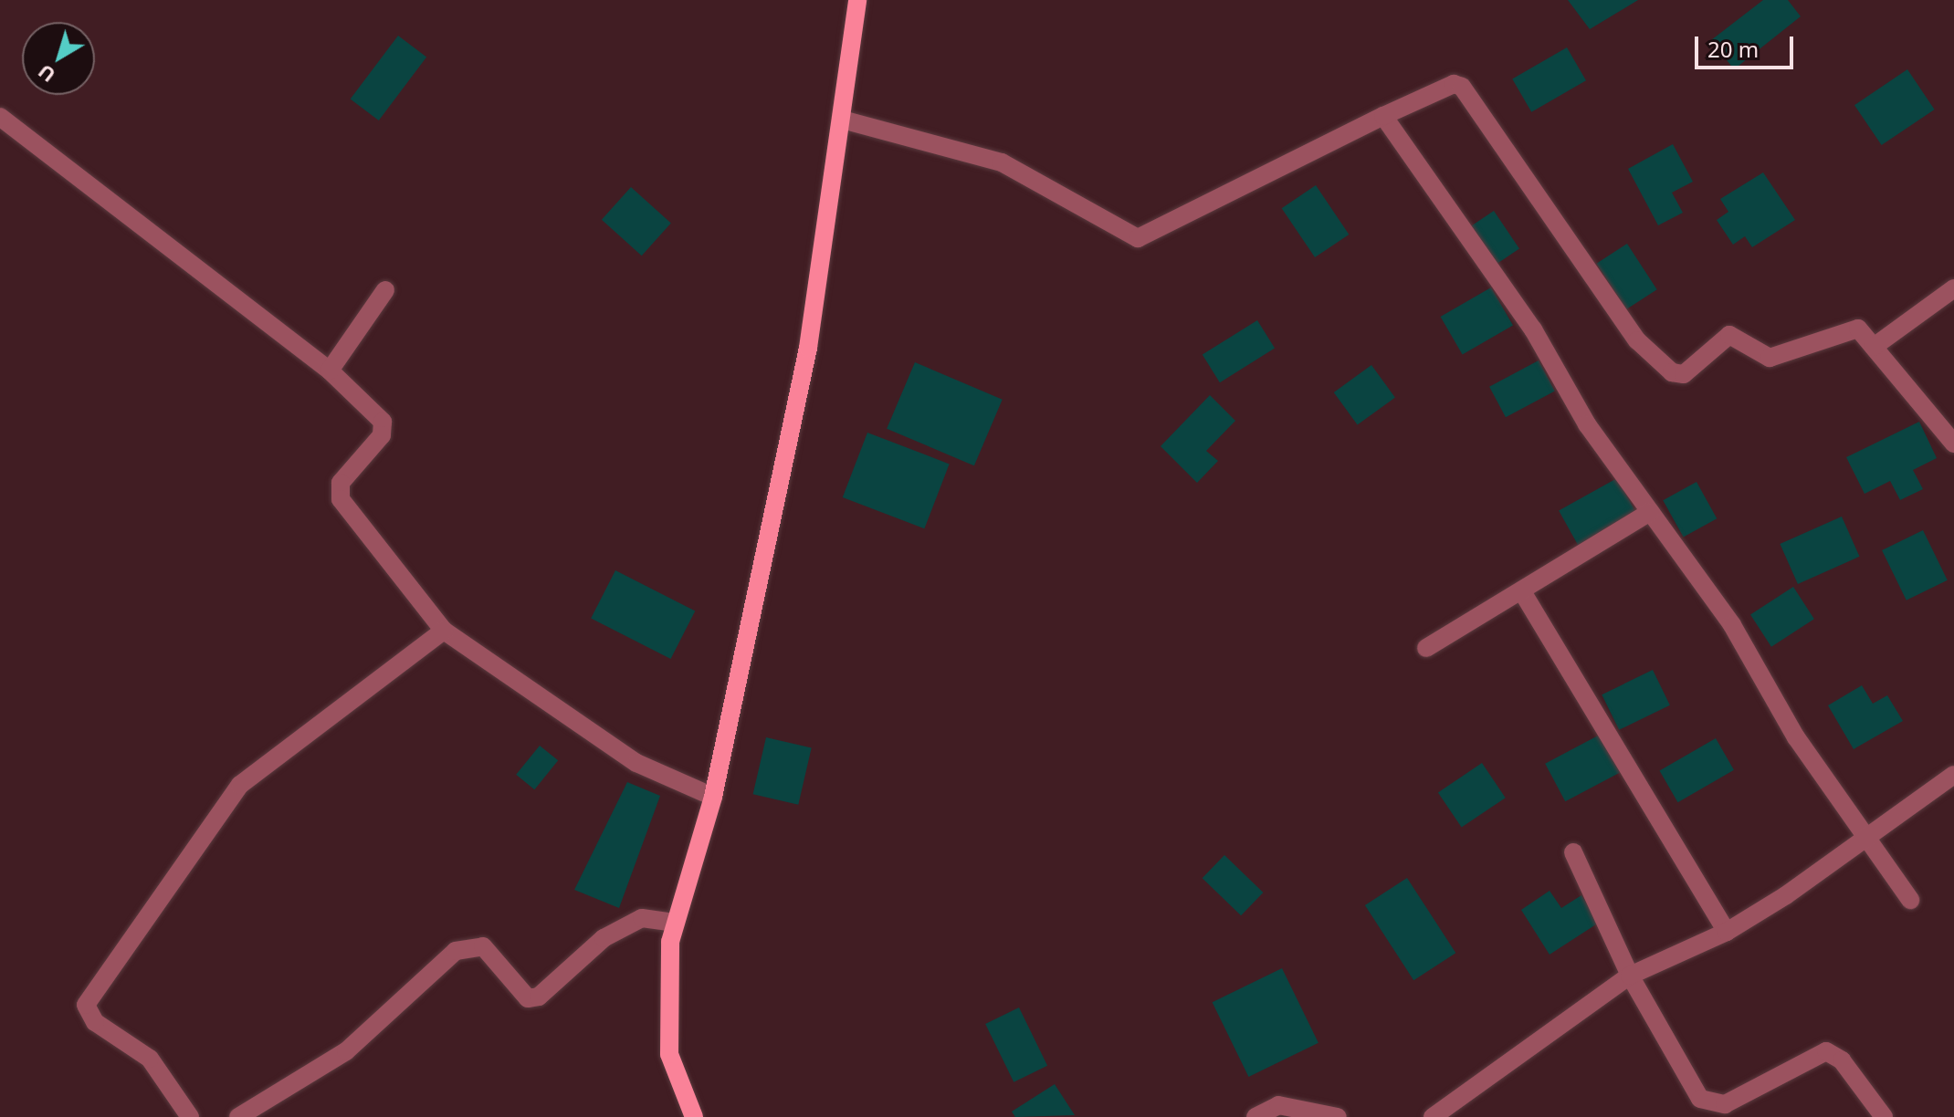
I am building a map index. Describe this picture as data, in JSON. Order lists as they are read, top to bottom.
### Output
{
  "scale_bar": "20 m",
  "north": "bottom left"
}
